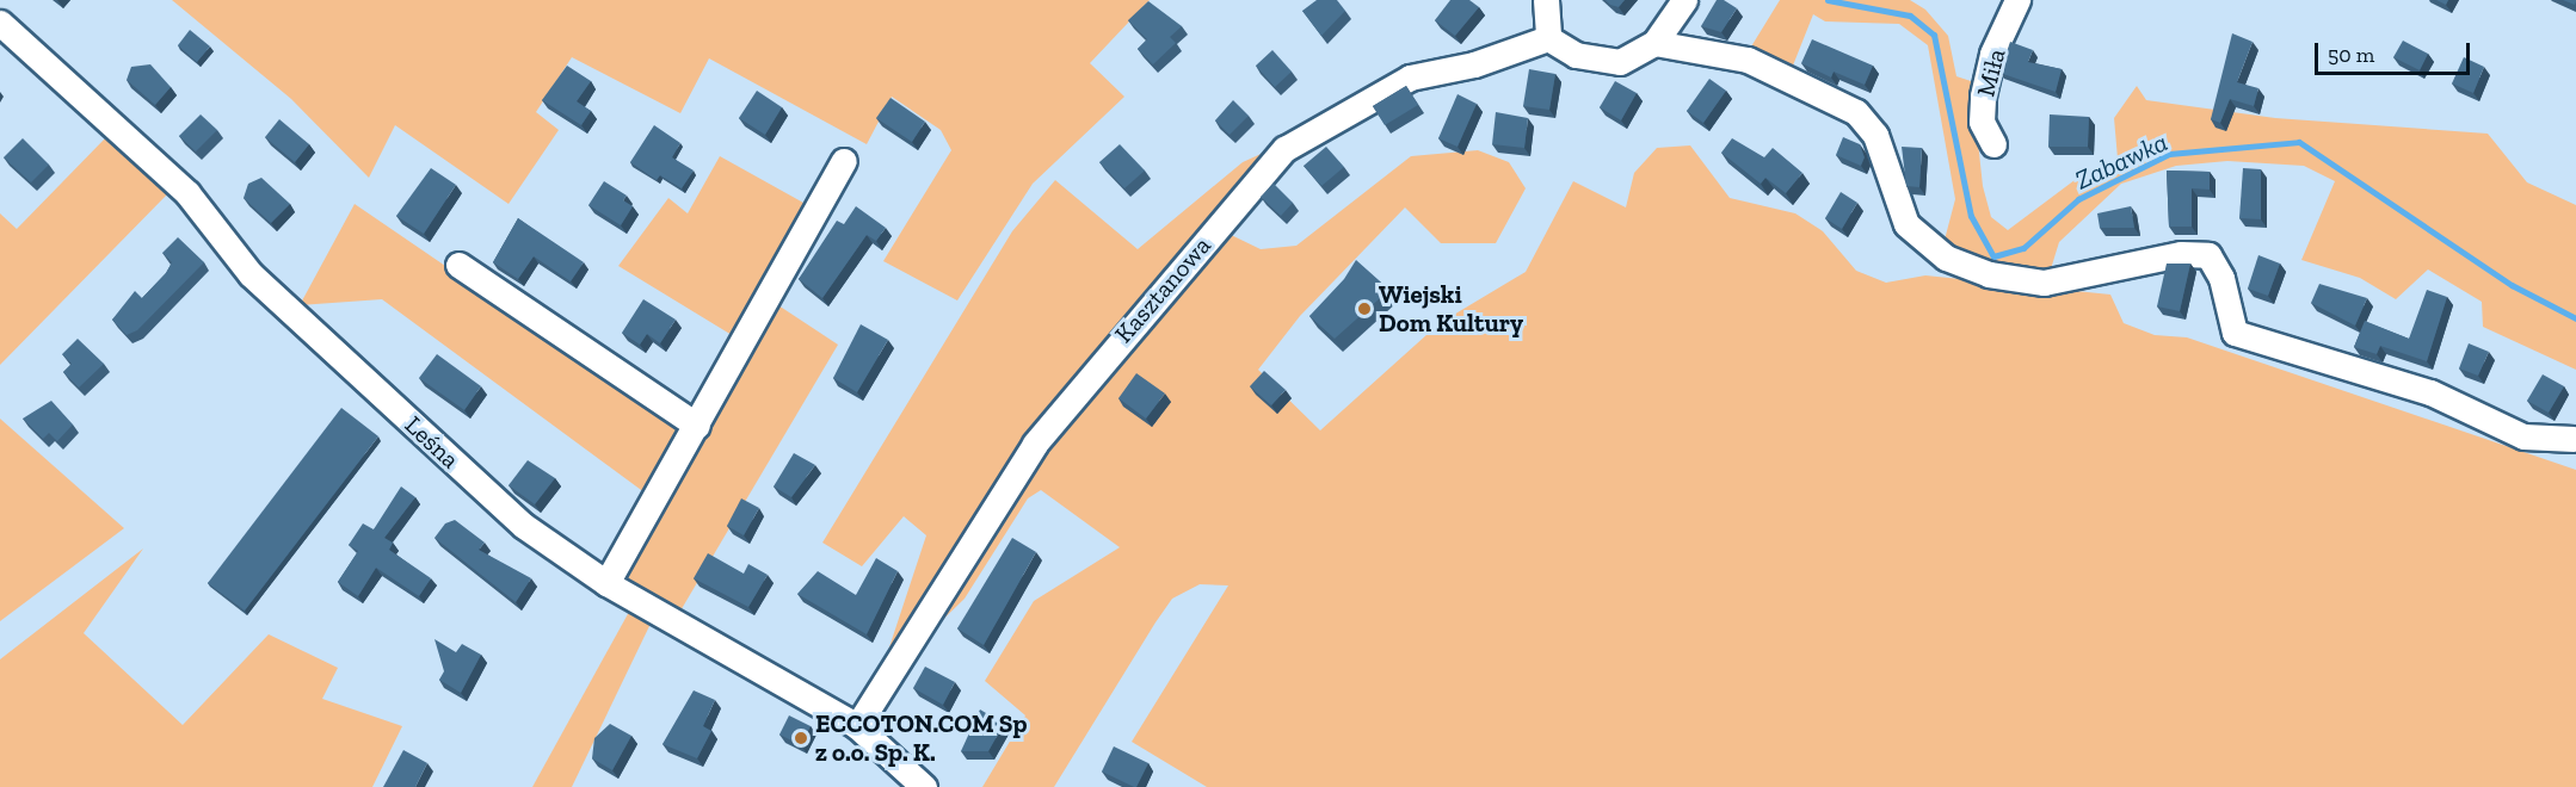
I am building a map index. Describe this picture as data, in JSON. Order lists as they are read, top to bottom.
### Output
{
  "streets": {
    "street": ["Miła", "Kasztanowa", "Leśna"]
  },
  "crossings": [
    ["Kasztanowa", "Leśna"]
  ],
  "water": ["Zabawka"],
  "places": ["Wiejski Dom Kultury", "ECCOTON.COM Sp z o.o. Sp. K."],
  "scale_bar": "50 m"
}
